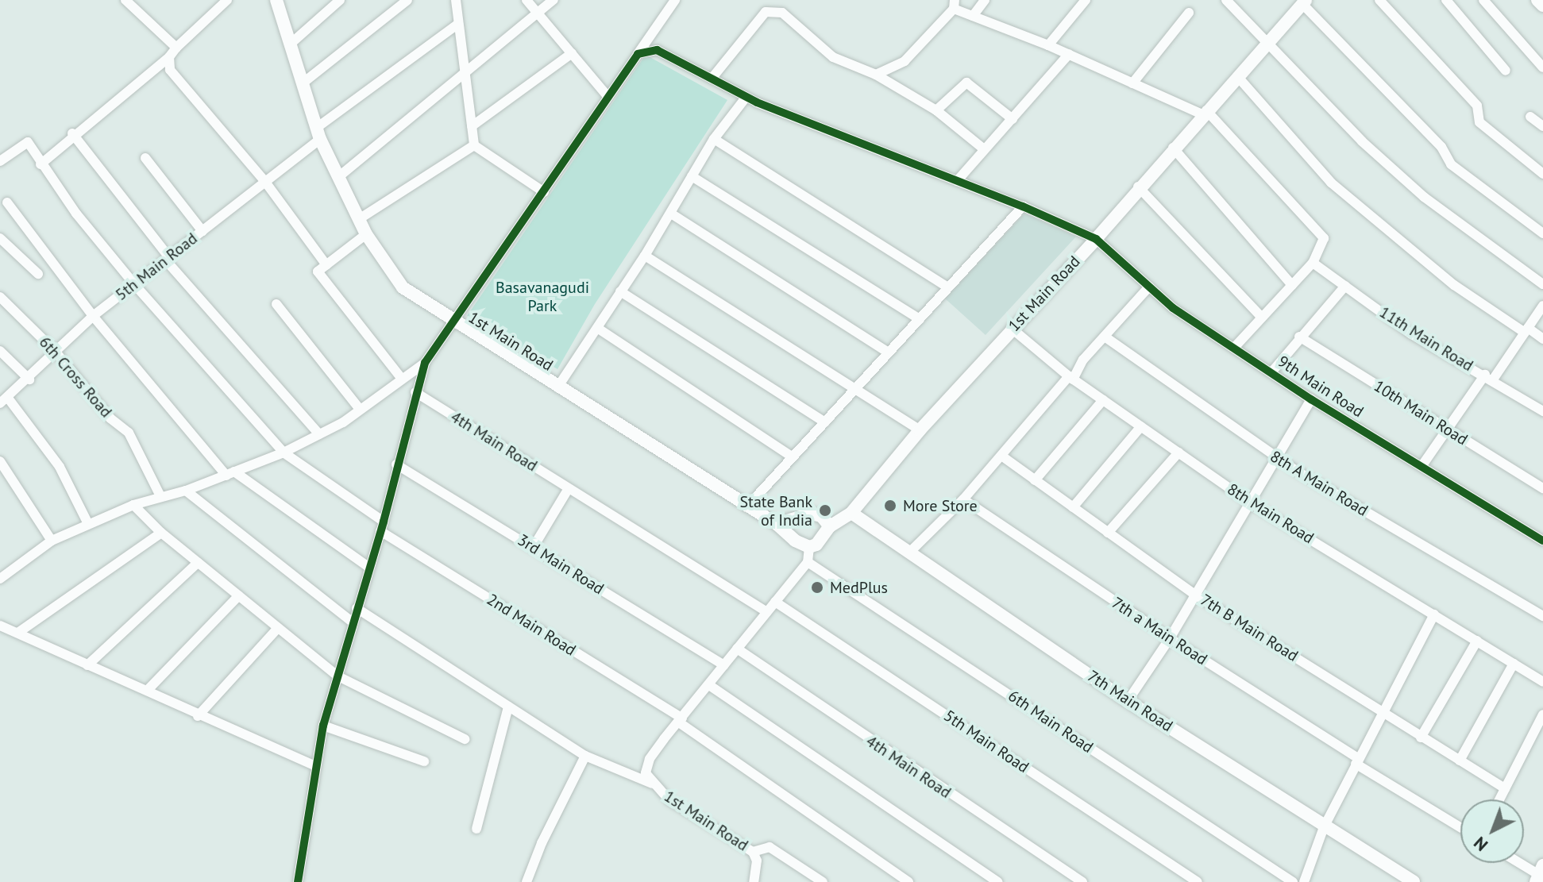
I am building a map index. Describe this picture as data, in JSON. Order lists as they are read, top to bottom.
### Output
{
  "streets": {
    "street": [
      "5th Main Road",
      "1st Main Road",
      "11th Main Road",
      "6th Cross Road",
      "9th Main Road",
      "10th Main Road",
      "4th Main Road",
      "8th A Main Road",
      "8th Main Road",
      "3rd Main Road",
      "2nd Main Road",
      "7th B Main Road",
      "7th a Main Road",
      "7th Main Road",
      "6th Main Road"
    ]
  },
  "crossings": [
    ["5th Main Road", "1st Main Road"],
    ["5th Main Road", "6th Cross Road"],
    ["5th Main Road", "2nd Main Road"],
    ["1st Main Road", "9th Main Road"],
    ["1st Main Road", "4th Main Road"],
    ["1st Main Road", "8th Main Road"],
    ["1st Main Road", "3rd Main Road"],
    ["1st Main Road", "2nd Main Road"],
    ["1st Main Road", "7th Main Road"],
    ["1st Main Road", "6th Main Road"]
  ],
  "parks": ["Basavanagudi Park"],
  "places": ["More Store", "State Bank of India", "MedPlus"],
  "north": "bottom left"
}
